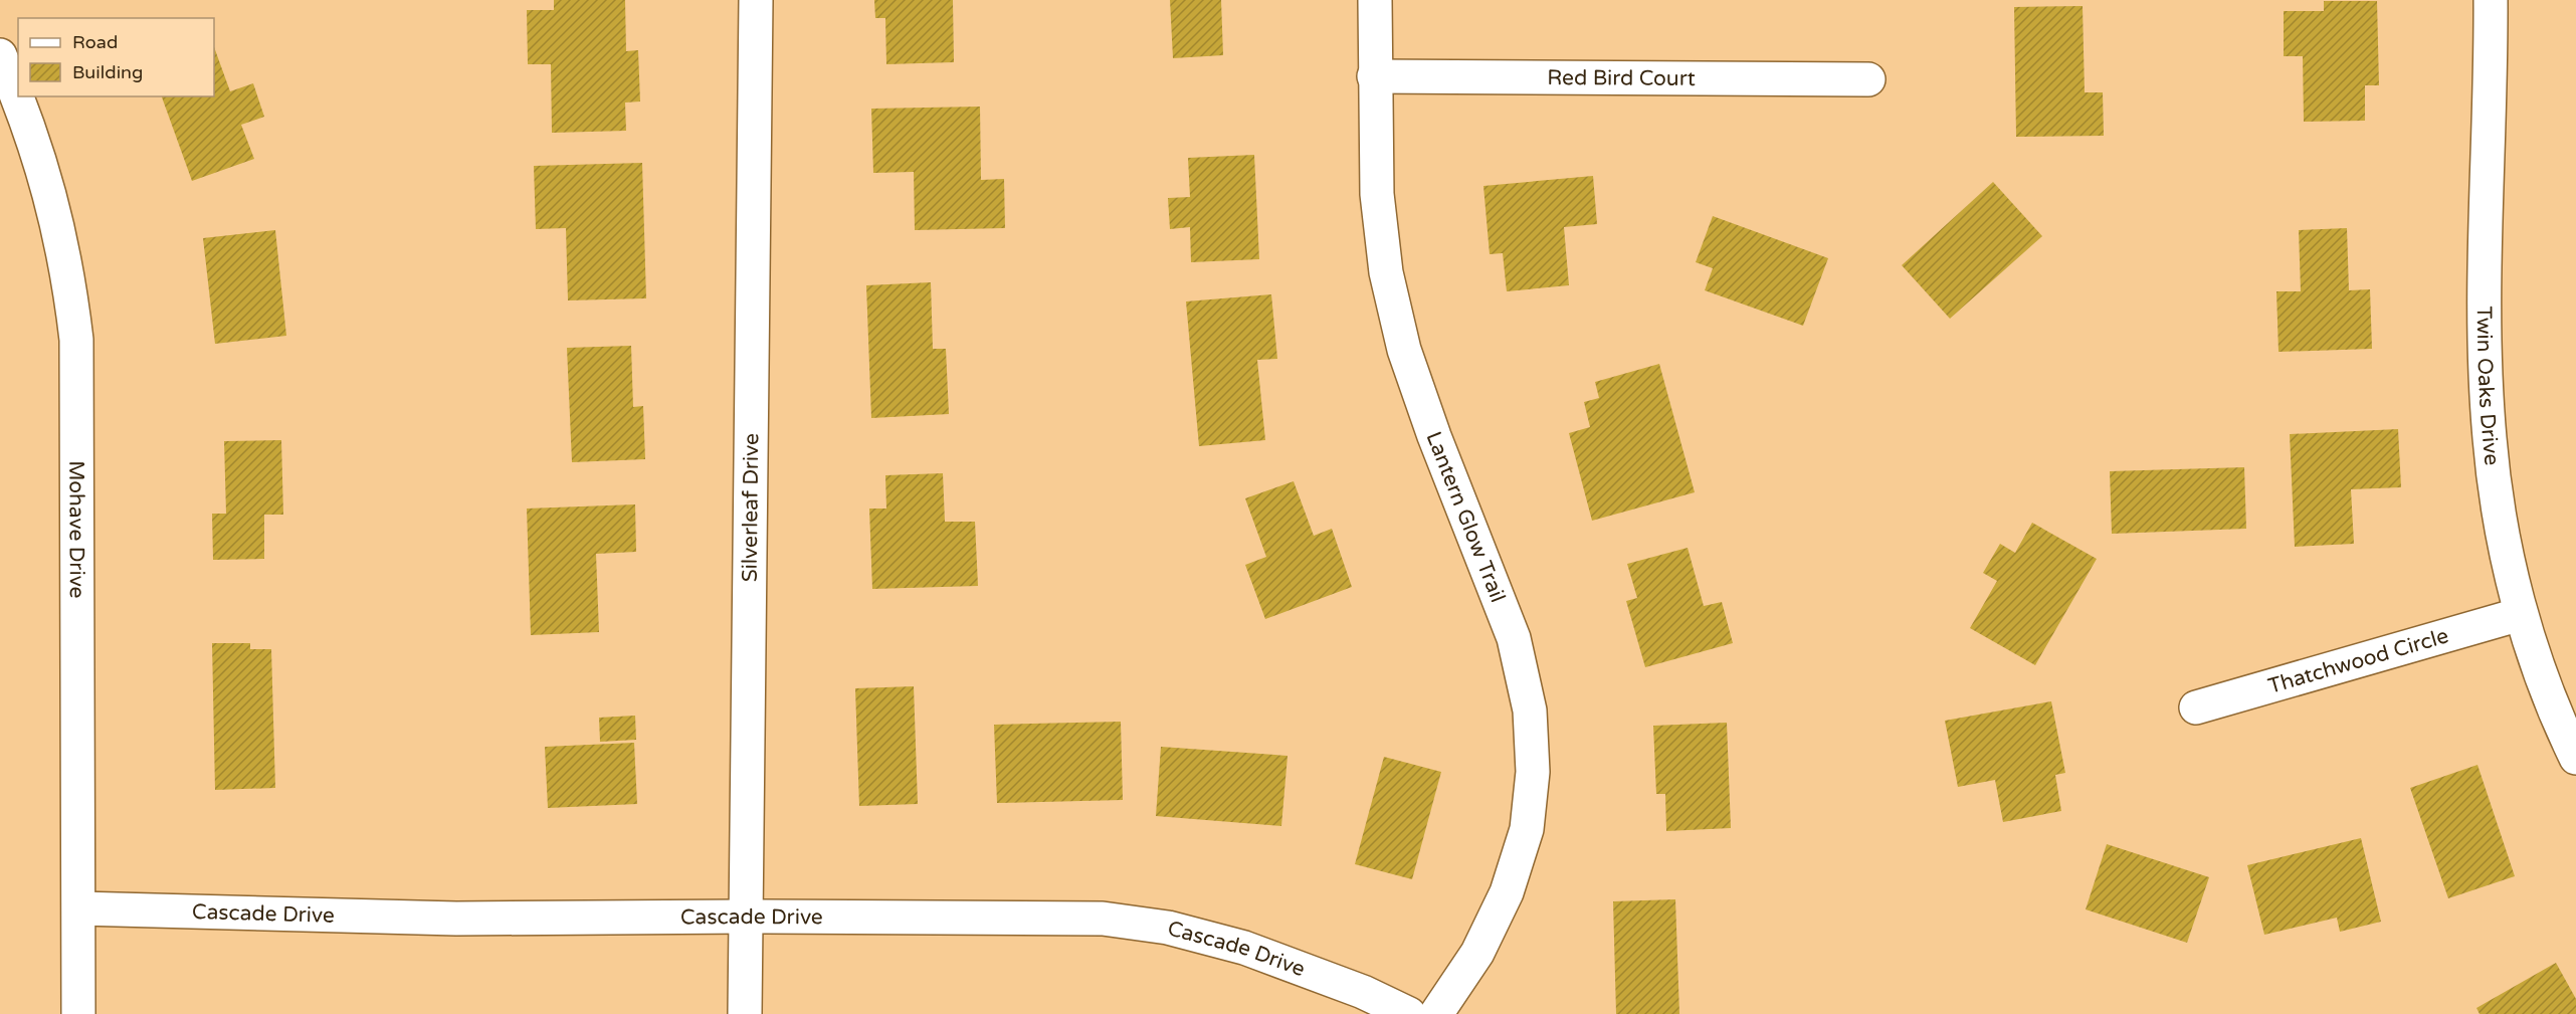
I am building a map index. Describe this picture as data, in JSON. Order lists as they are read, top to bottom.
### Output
{
  "streets": {
    "street": [
      "Red Bird Court",
      "Twin Oaks Drive",
      "Silverleaf Drive",
      "Lantern Glow Trail",
      "Mohave Drive",
      "Thatchwood Circle",
      "Cascade Drive"
    ]
  },
  "crossings": [
    ["Red Bird Court", "Lantern Glow Trail"],
    ["Twin Oaks Drive", "Thatchwood Circle"],
    ["Silverleaf Drive", "Cascade Drive"],
    ["Mohave Drive", "Cascade Drive"]
  ],
  "legend": ["Road", "Building"]
}
